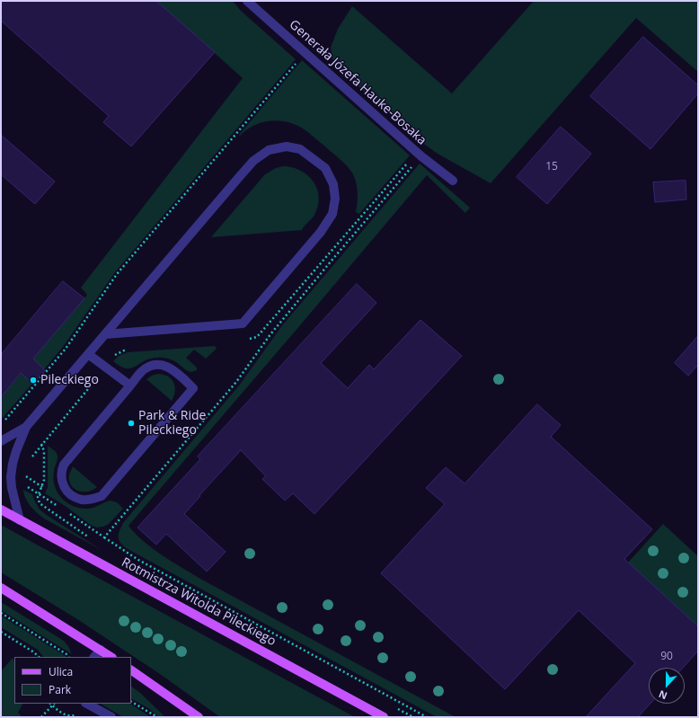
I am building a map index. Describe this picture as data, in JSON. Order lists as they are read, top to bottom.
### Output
{
  "streets": {
    "main road": ["Rotmistrza Witolda Pileckiego"],
    "street": ["Generała Józefa Hauke-Bosaka"]
  },
  "places": ["Pileckiego", "Park & Ride Pileckiego"],
  "house_numbers": ["15", "90"],
  "legend": ["Ulica", "Park"],
  "north": "bottom"
}
